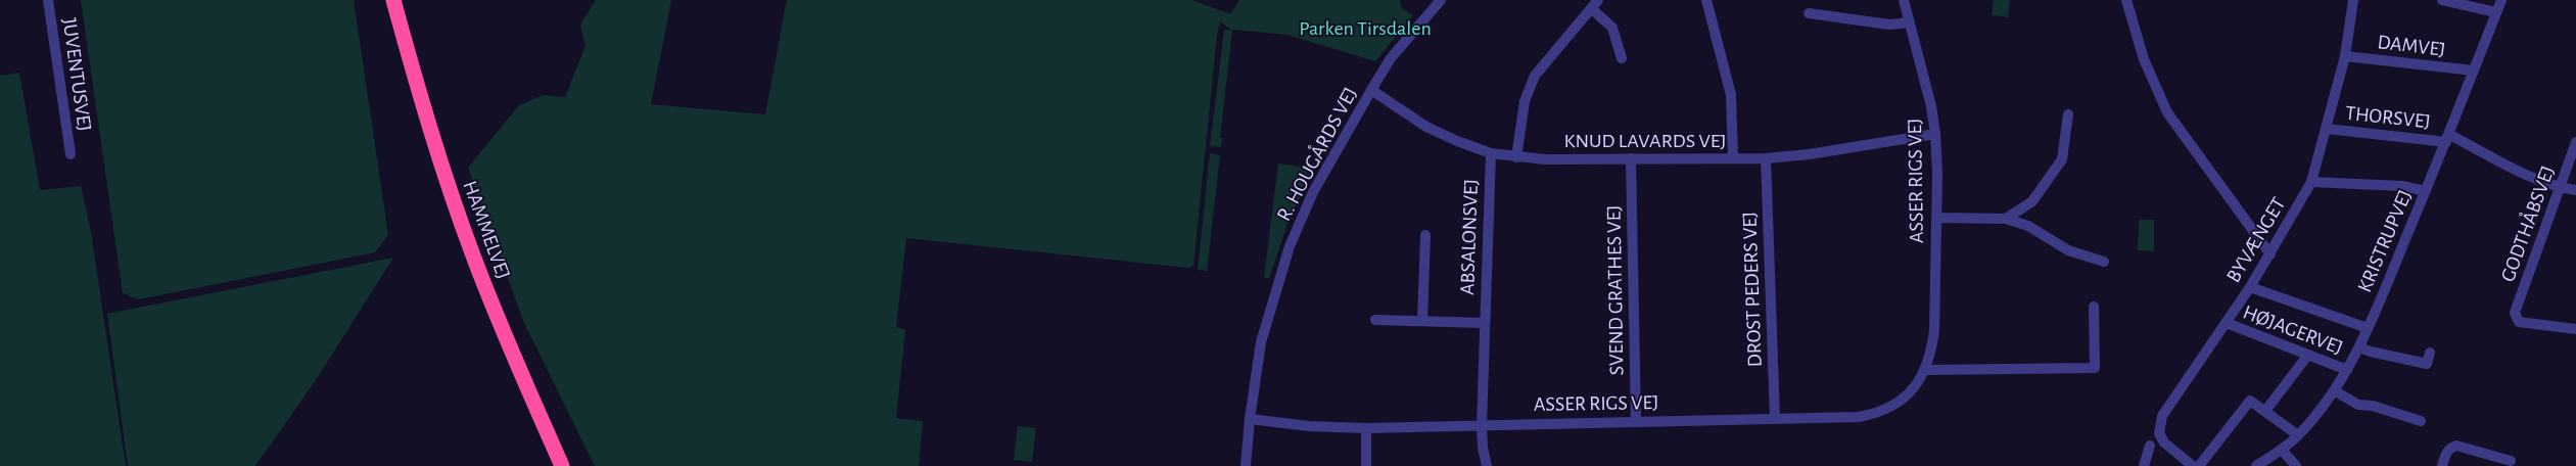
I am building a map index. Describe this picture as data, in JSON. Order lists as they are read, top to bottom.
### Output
{
  "streets": {
    "highway": ["HAMMELVEJ"],
    "street": [
      "DAMVEJ",
      "JUVENTUSVEJ",
      "THORSVEJ",
      "KNUD LAVARDS VEJ",
      "R. HOUGÅRDS VEJ",
      "ASSER RIGS VEJ",
      "GODTHÅBSVEJ",
      "ABSALONSVEJ",
      "BYVÆNGET",
      "KRISTRUPVEJ",
      "DROST PEDERS VEJ",
      "SVEND GRATHES VEJ",
      "HØJAGERVEJ"
    ]
  },
  "crossings": [
    ["DAMVEJ", "BYVÆNGET"],
    ["DAMVEJ", "KRISTRUPVEJ"],
    ["THORSVEJ", "BYVÆNGET"],
    ["THORSVEJ", "KRISTRUPVEJ"],
    ["KNUD LAVARDS VEJ", "R. HOUGÅRDS VEJ"],
    ["KNUD LAVARDS VEJ", "ASSER RIGS VEJ"],
    ["KNUD LAVARDS VEJ", "ABSALONSVEJ"],
    ["KNUD LAVARDS VEJ", "DROST PEDERS VEJ"],
    ["KNUD LAVARDS VEJ", "SVEND GRATHES VEJ"],
    ["R. HOUGÅRDS VEJ", "ASSER RIGS VEJ"],
    ["ASSER RIGS VEJ", "ABSALONSVEJ"],
    ["ASSER RIGS VEJ", "DROST PEDERS VEJ"],
    ["ASSER RIGS VEJ", "SVEND GRATHES VEJ"],
    ["BYVÆNGET", "HØJAGERVEJ"],
    ["KRISTRUPVEJ", "HØJAGERVEJ"]
  ],
  "parks": ["Parken Tirsdalen"]
}
